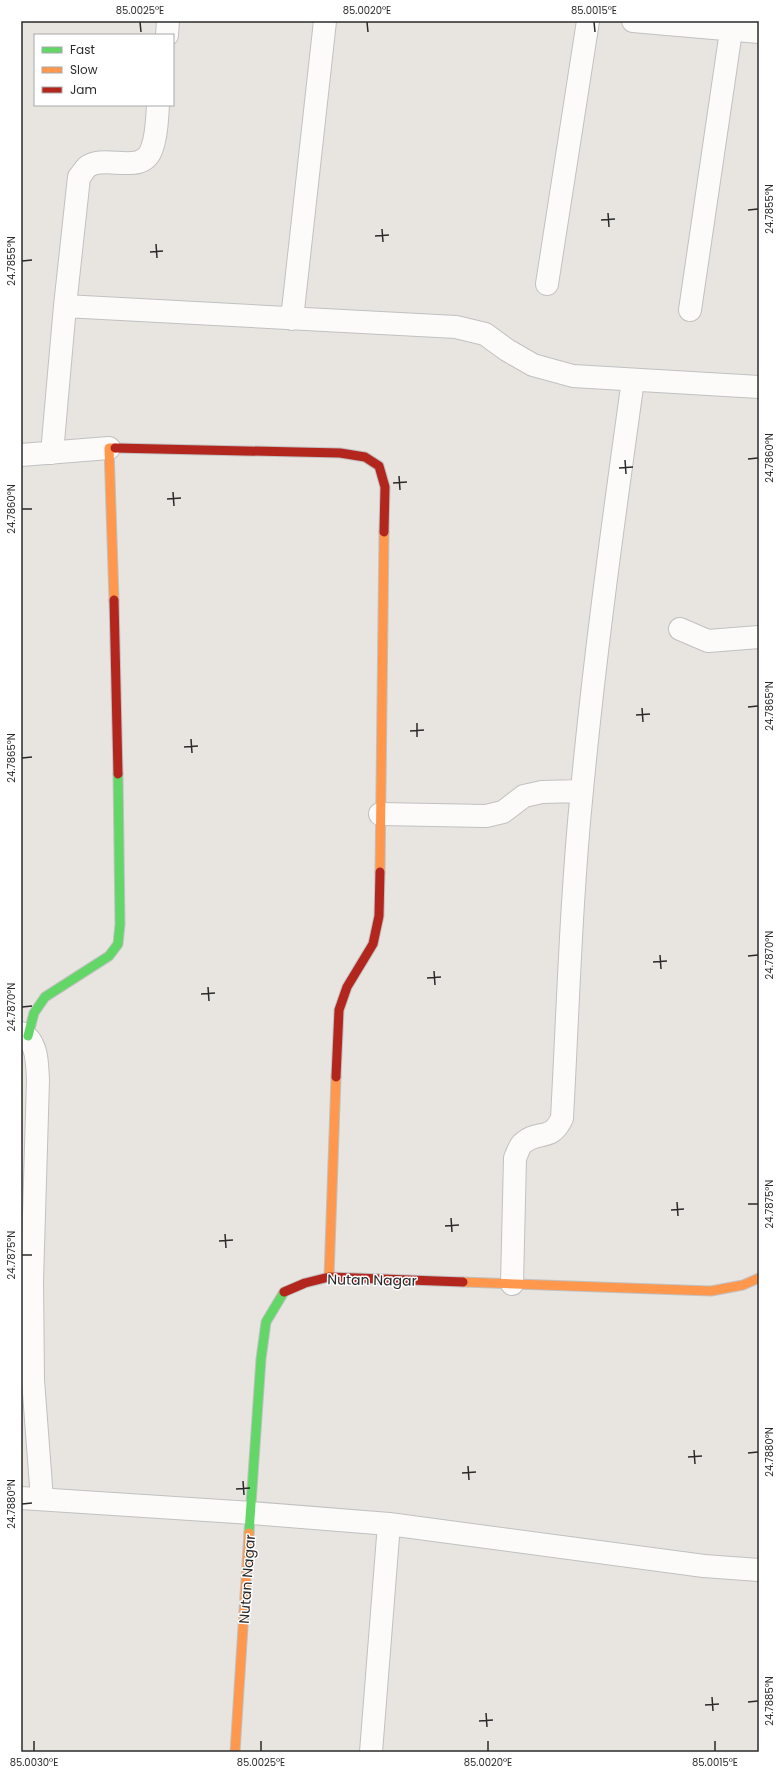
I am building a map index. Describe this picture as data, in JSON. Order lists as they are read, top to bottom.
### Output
{
  "streets": {
    "street": ["Nutan Nagar"]
  },
  "legend": ["Fast", "Slow", "Jam"],
  "coordinates": [
    "85.0025°E",
    "85.0020°E",
    "85.0015°E",
    "24.7855°N",
    "24.7860°N",
    "24.7865°N",
    "24.7870°N",
    "24.7875°N",
    "24.7880°N",
    "24.7885°N",
    "85.0030°E"
  ]
}
